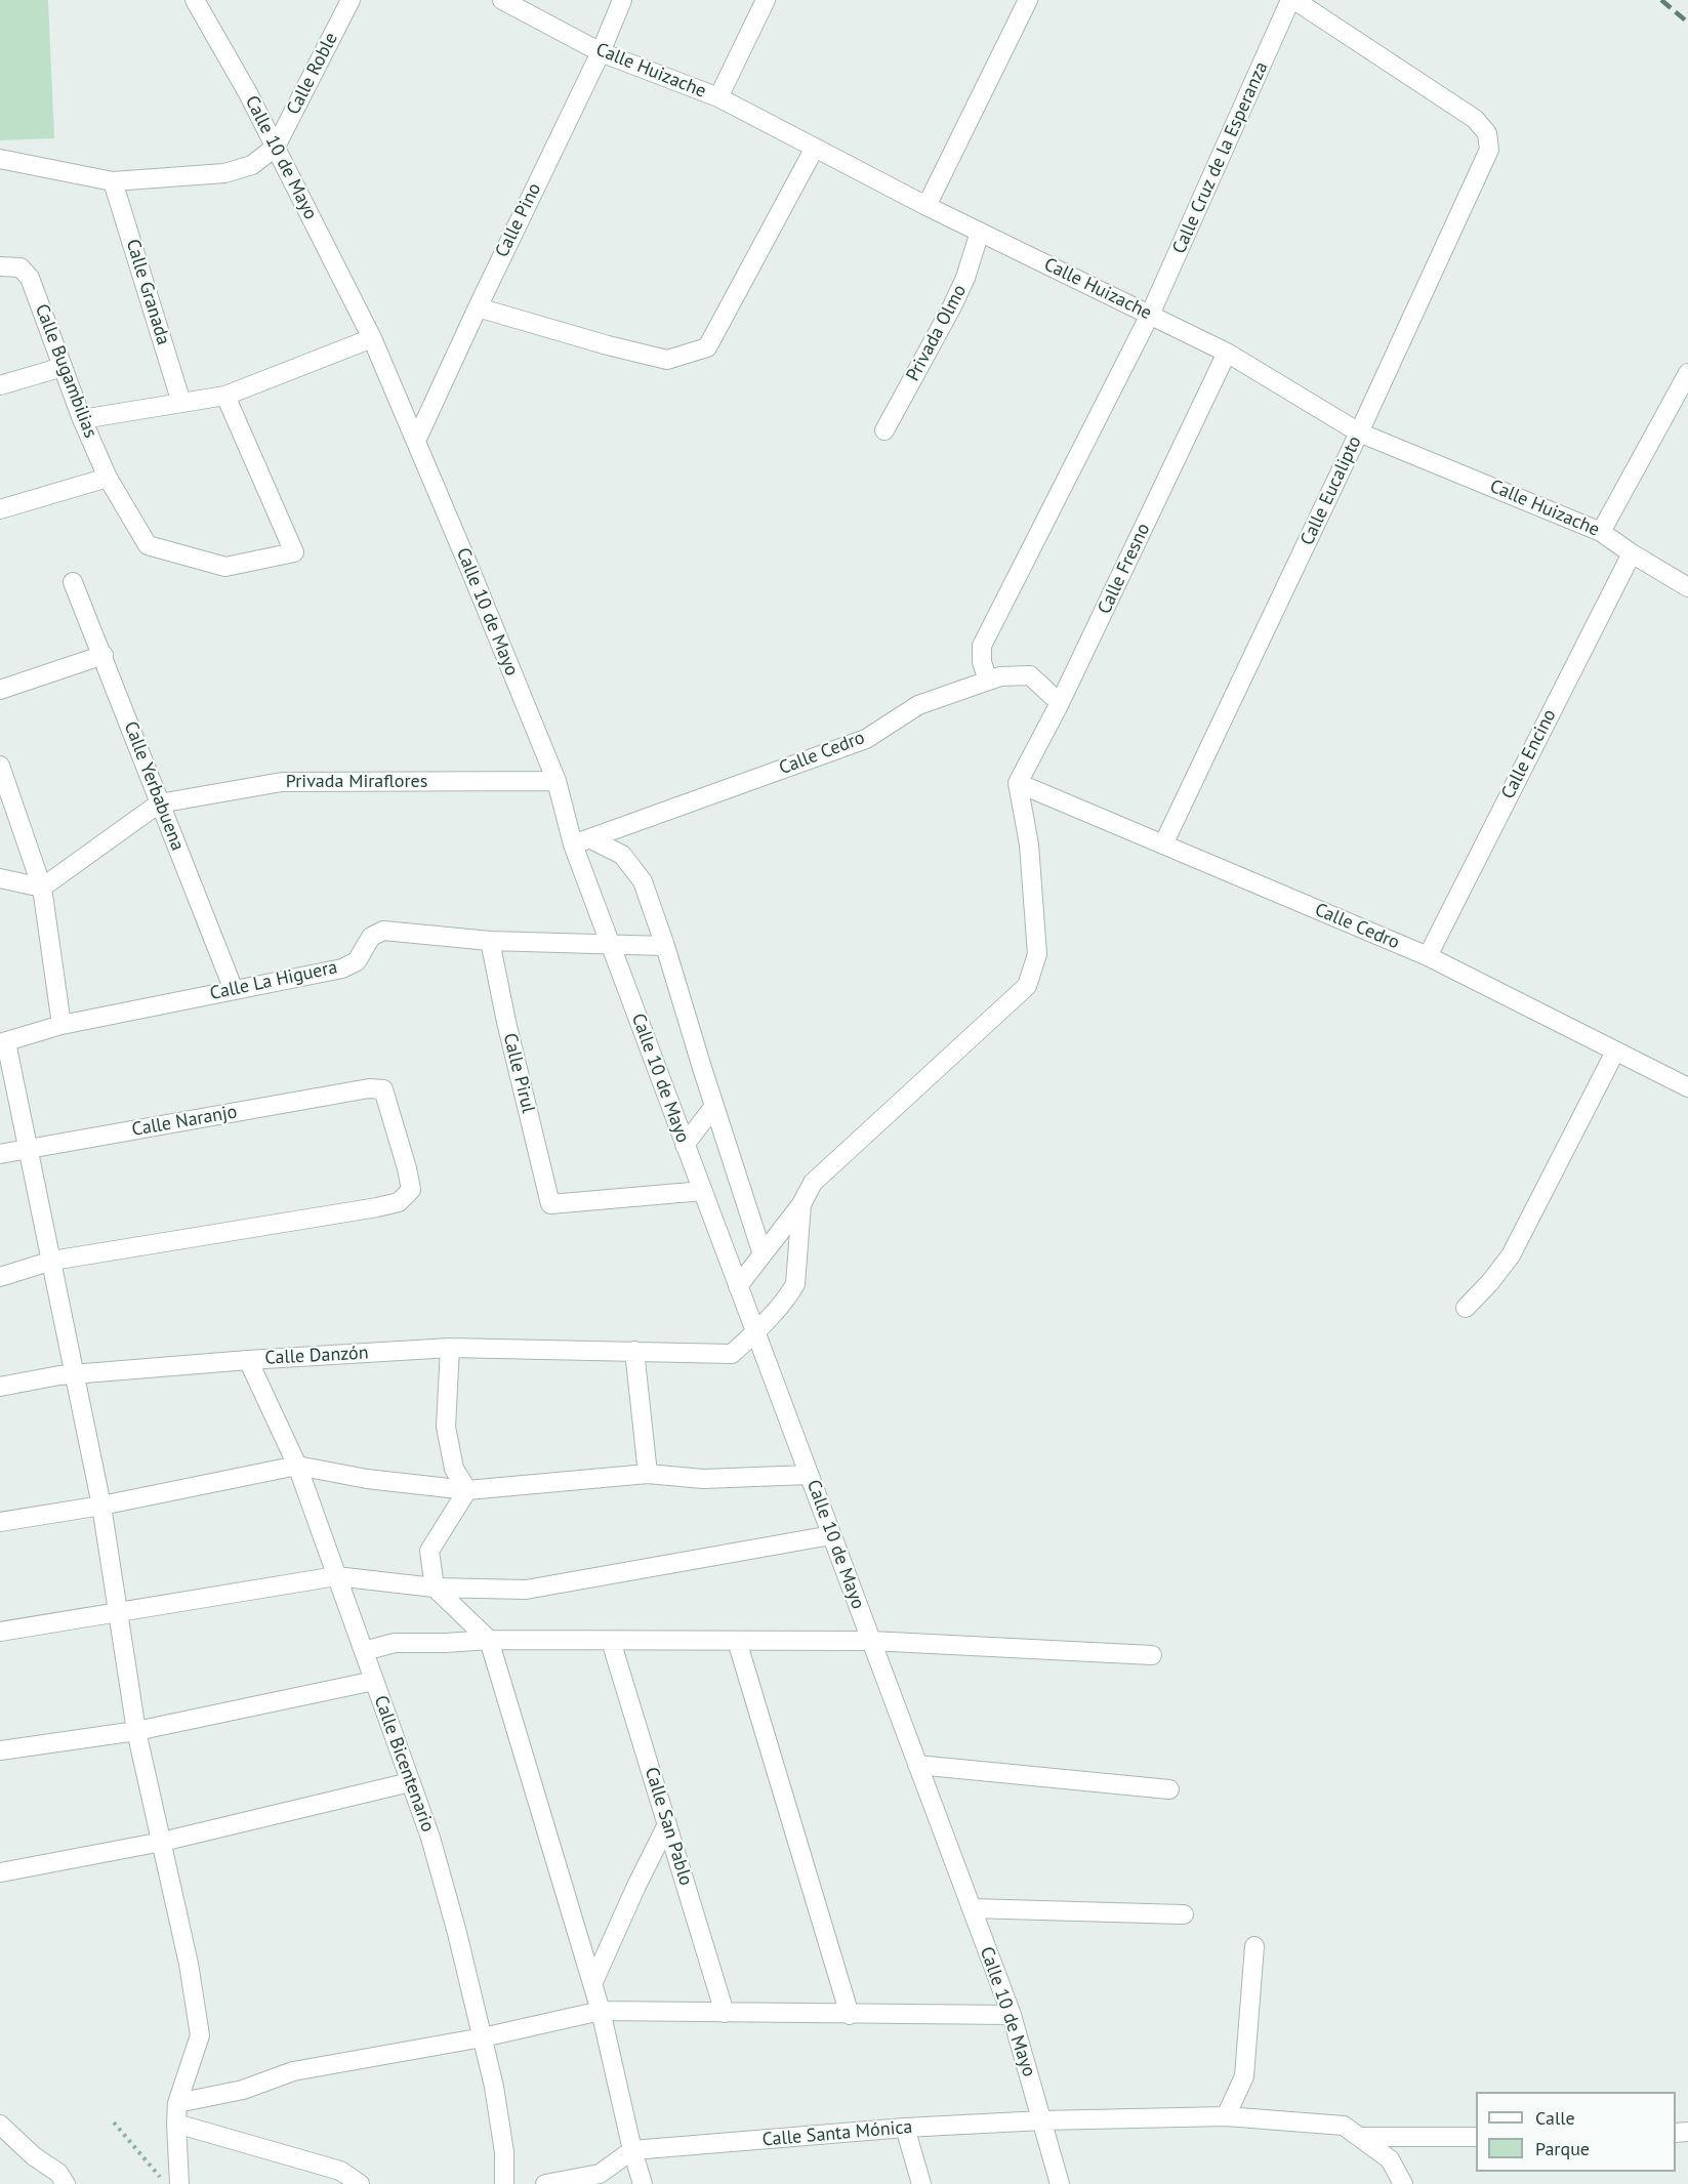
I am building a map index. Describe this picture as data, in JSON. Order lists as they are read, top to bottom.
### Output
{
  "streets": {
    "street": [
      "Calle Huizache",
      "Calle Roble",
      "Calle 10 de Mayo",
      "Calle Cruz de la Esperanza",
      "Calle Pino",
      "Calle Granada",
      "Privada Olmo",
      "Calle Bugambilias",
      "Calle Eucalipto",
      "Calle Fresno",
      "Calle Cedro",
      "Calle Encino",
      "Privada Miraflores",
      "Calle Yerbabuena",
      "Calle La Higuera",
      "Calle Pirul",
      "Calle Naranjo",
      "Calle Danzón",
      "Calle Bicentenario",
      "Calle San Pablo",
      "Calle Santa Mónica"
    ]
  },
  "crossings": [
    ["Calle Huizache", "Calle Cruz de la Esperanza"],
    ["Calle Huizache", "Calle Pino"],
    ["Calle Huizache", "Privada Olmo"],
    ["Calle Huizache", "Calle Eucalipto"],
    ["Calle Huizache", "Calle Fresno"],
    ["Calle Huizache", "Calle Encino"],
    ["Calle Roble", "Calle 10 de Mayo"],
    ["Calle 10 de Mayo", "Calle Pino"],
    ["Calle 10 de Mayo", "Calle Cedro"],
    ["Calle 10 de Mayo", "Privada Miraflores"],
    ["Calle 10 de Mayo", "Calle La Higuera"],
    ["Calle 10 de Mayo", "Calle Pirul"],
    ["Calle 10 de Mayo", "Calle Danzón"],
    ["Calle 10 de Mayo", "Calle Santa Mónica"],
    ["Calle Cruz de la Esperanza", "Calle Eucalipto"],
    ["Calle Cruz de la Esperanza", "Calle Cedro"],
    ["Calle Eucalipto", "Calle Cedro"],
    ["Calle Fresno", "Calle Cedro"],
    ["Calle Cedro", "Calle Encino"],
    ["Privada Miraflores", "Calle Yerbabuena"],
    ["Calle Yerbabuena", "Calle La Higuera"],
    ["Calle La Higuera", "Calle Pirul"],
    ["Calle Danzón", "Calle Bicentenario"]
  ],
  "legend": ["Calle", "Parque"]
}
